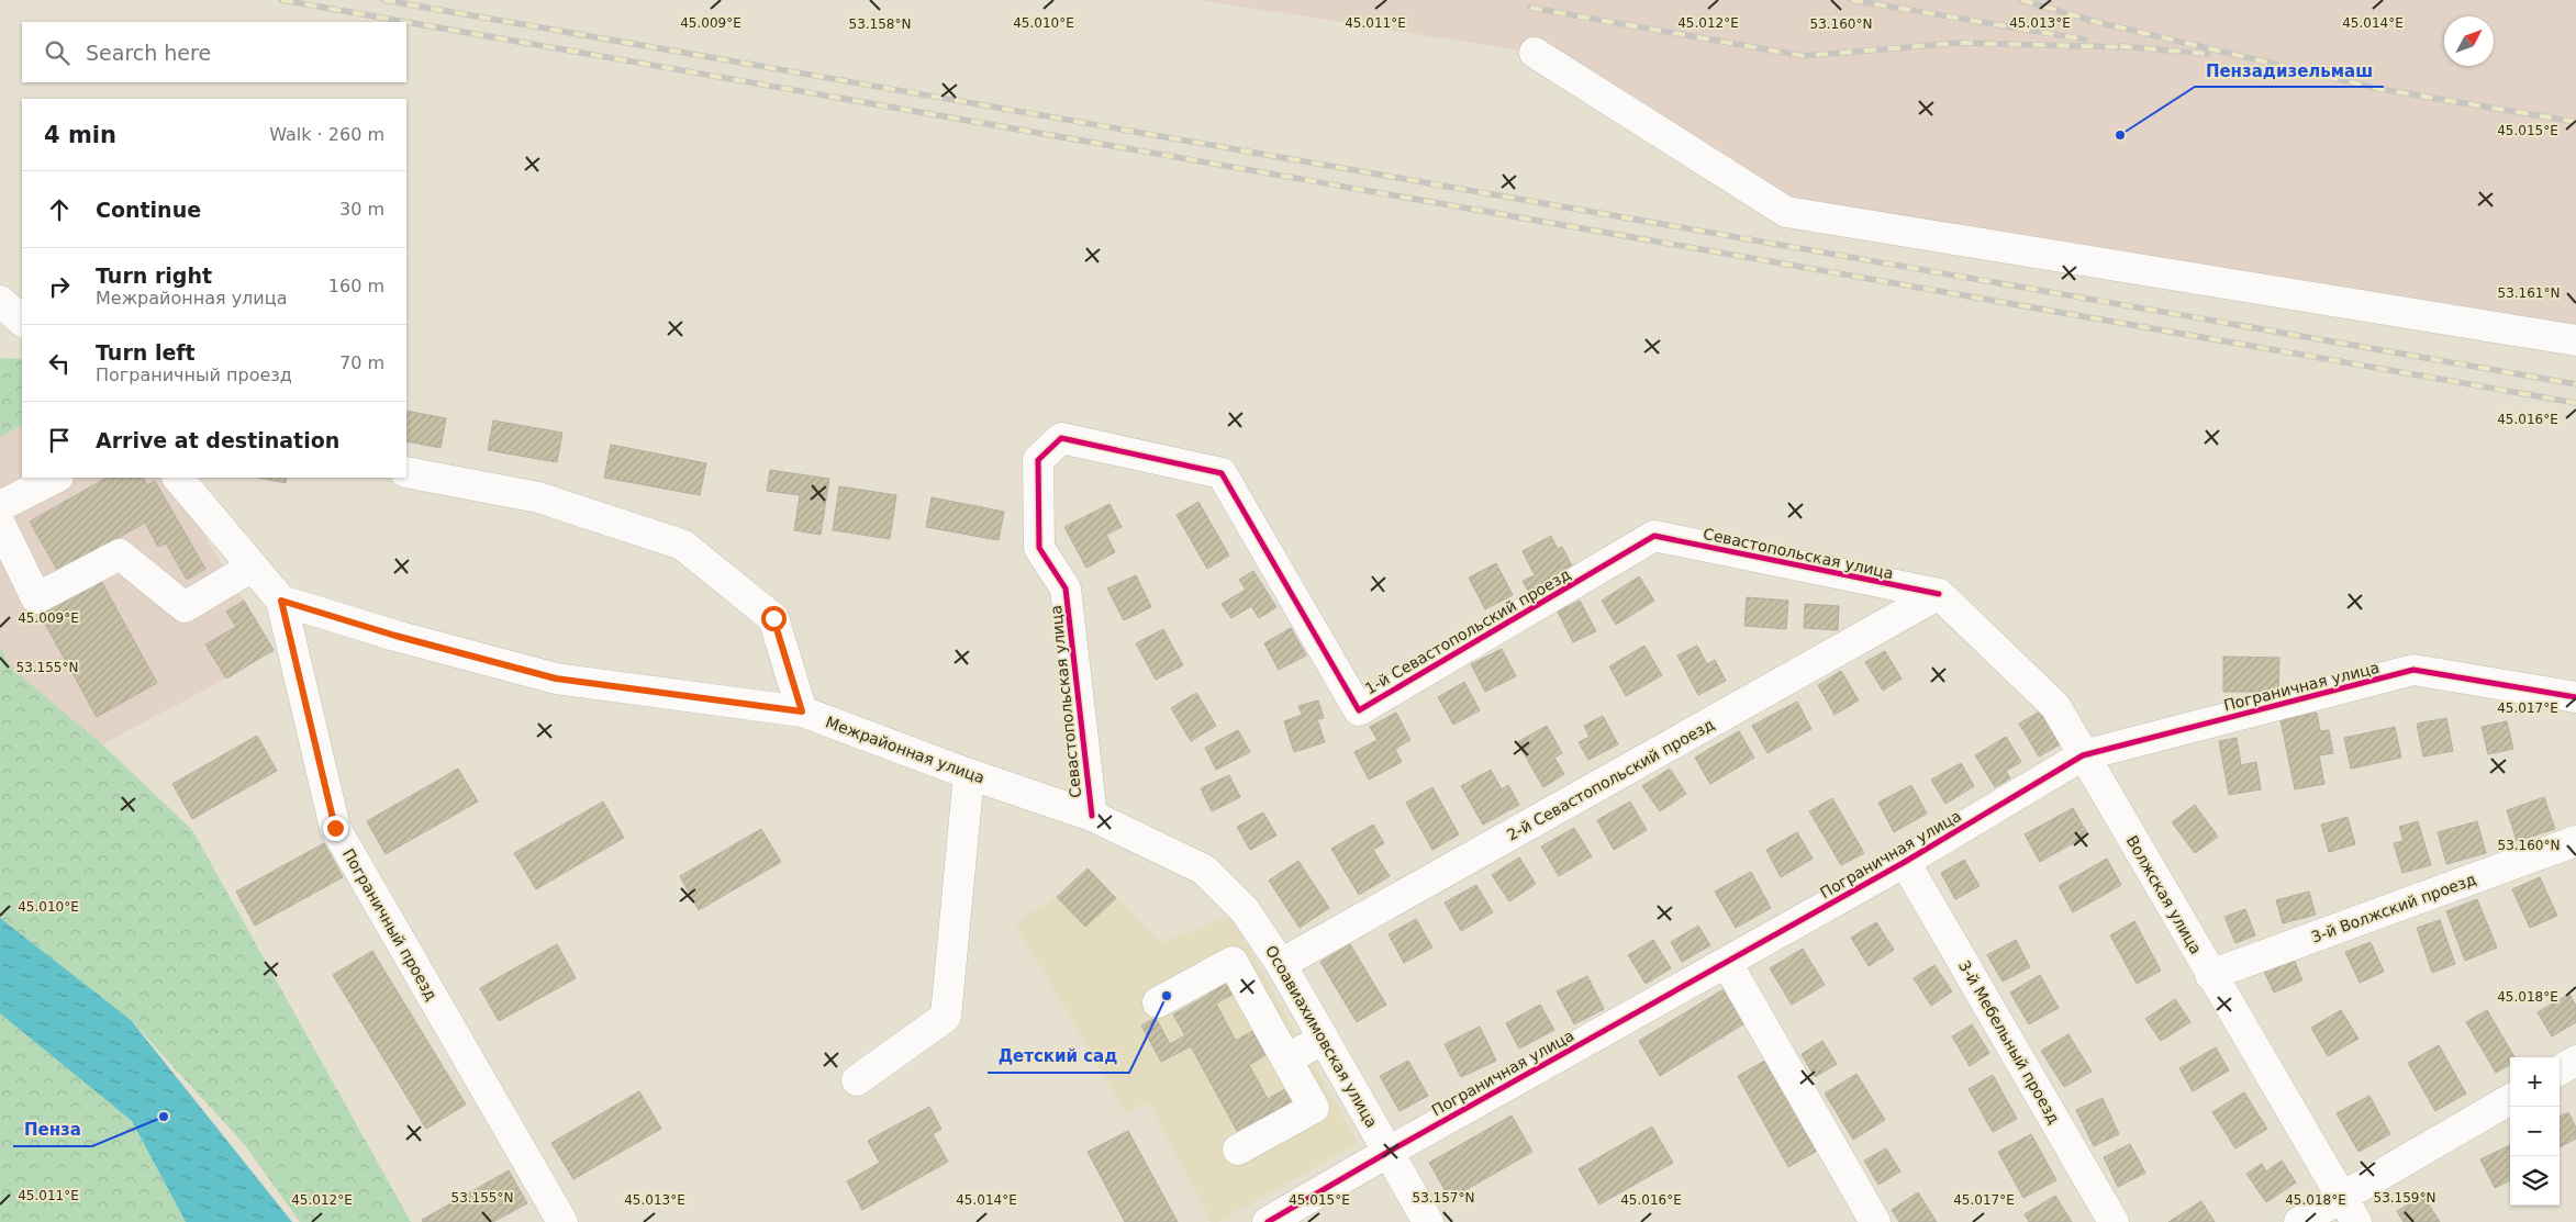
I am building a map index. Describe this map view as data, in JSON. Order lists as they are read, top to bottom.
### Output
{
  "streets": {
    "street": [
      "Севастопольская улица",
      "1-й Севастопольский проезд",
      "Пограничная улица",
      "Межрайонная улица",
      "2-й Севастопольский проезд",
      "Волжская улица",
      "3-й Волжский проезд",
      "Пограничный проезд",
      "Осоавиахимовская улица",
      "3-й Мебельный проезд"
    ]
  },
  "crossings": [
    ["Севастопольская улица", "1-й Севастопольский проезд"],
    ["Севастопольская улица", "Межрайонная улица"],
    ["Севастопольская улица", "2-й Севастопольский проезд"],
    ["Севастопольская улица", "Волжская улица"],
    ["Пограничная улица", "Волжская улица"],
    ["Пограничная улица", "Осоавиахимовская улица"],
    ["Пограничная улица", "3-й Мебельный проезд"],
    ["Межрайонная улица", "Пограничный проезд"],
    ["Межрайонная улица", "Осоавиахимовская улица"],
    ["2-й Севастопольский проезд", "Волжская улица"],
    ["2-й Севастопольский проезд", "Осоавиахимовская улица"],
    ["Волжская улица", "3-й Волжский проезд"]
  ],
  "places": ["Пензадизельмаш", "Детский сад", "Пенза"],
  "north": "top right",
  "page": {
    "search": "Search here",
    "heading": ["4 min", "Walk · 260 m"],
    "list": [
      ["Continue", "30 m"],
      ["Turn right", "Межрайонная улица", "160 m"],
      ["Turn left", "Пограничный проезд", "70 m"],
      "Arrive at destination"
    ],
    "map_buttons": ["+", "−"]
  },
  "coordinates": [
    "45.009°E",
    "45.010°E",
    "45.011°E",
    "45.012°E",
    "45.013°E",
    "45.014°E",
    "53.158°N",
    "53.160°N",
    "45.015°E",
    "53.161°N",
    "45.016°E",
    "53.155°N",
    "45.017°E",
    "45.018°E",
    "53.157°N",
    "53.159°N"
  ]
}
